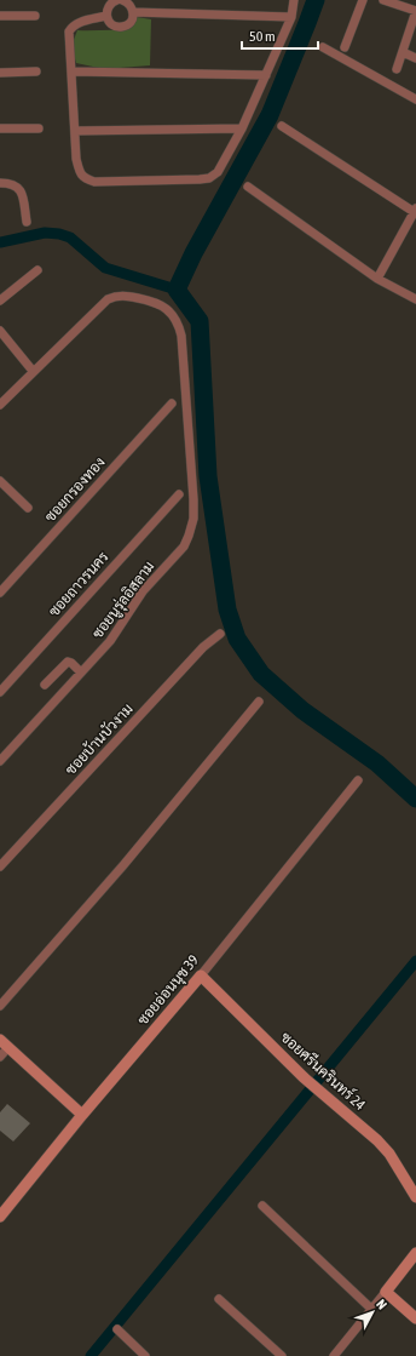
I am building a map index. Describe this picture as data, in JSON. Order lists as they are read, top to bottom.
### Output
{
  "streets": {
    "street": [
      "ซอยกรองทอง",
      "ซอยถาวรนคร",
      "ซอยนูรุ่ลอิสลาม",
      "ซอยบ้านบัวงาม",
      "ซอยอ่อนนุช 39",
      "ซอยศรีนครินทร์ 24"
    ]
  },
  "crossings": [
    ["ซอยอ่อนนุช 39", "ซอยศรีนครินทร์ 24"]
  ],
  "scale_bar": "50 m",
  "north": "top right"
}
